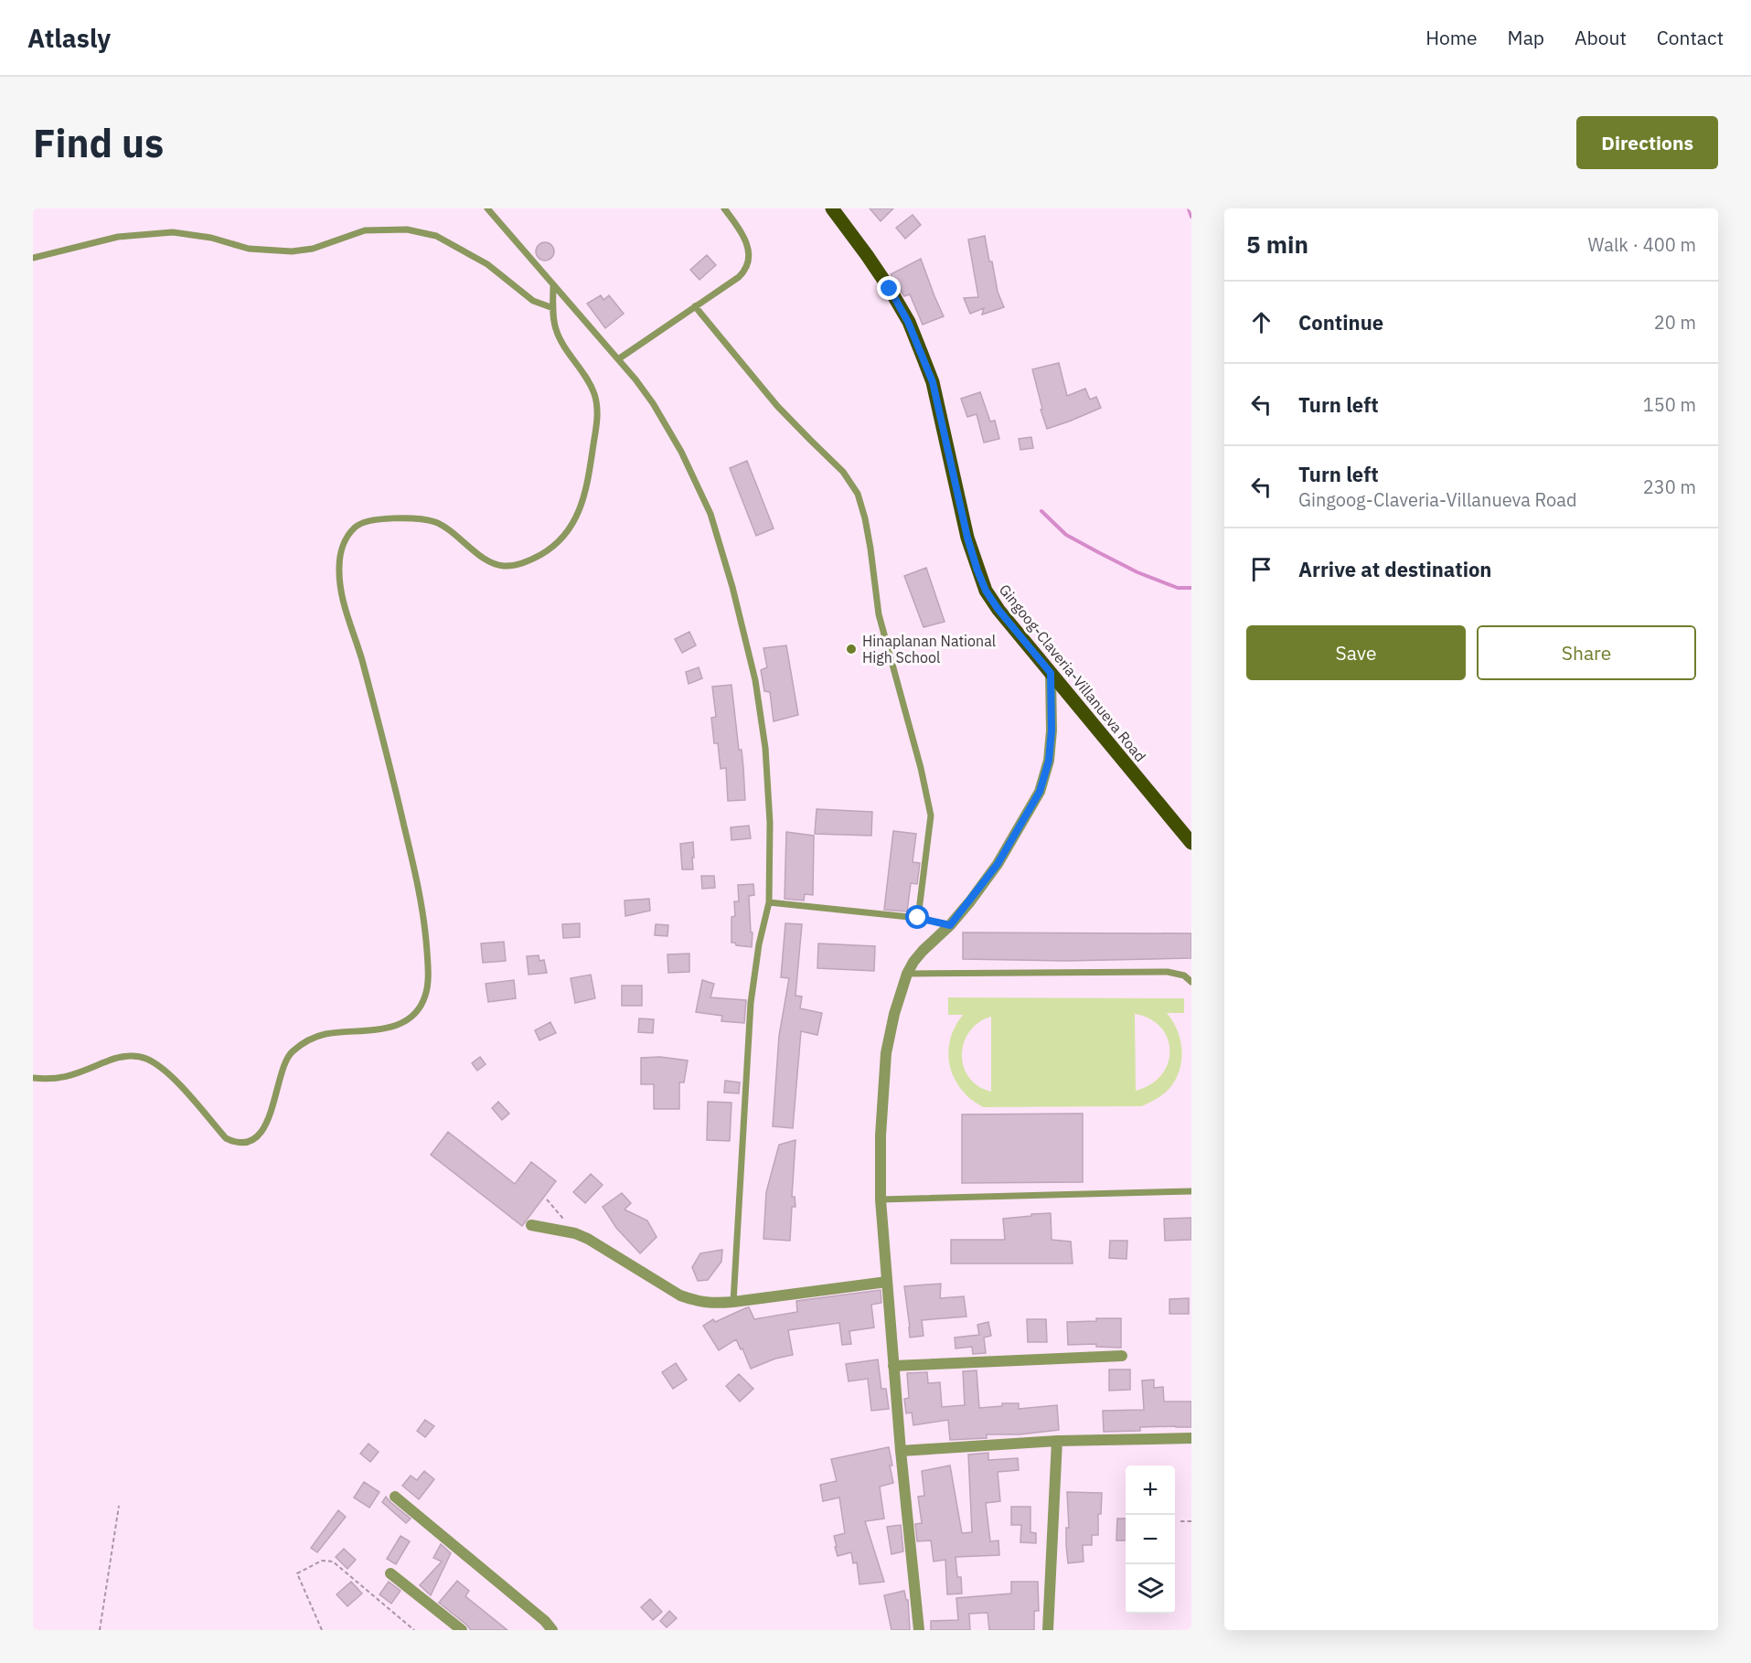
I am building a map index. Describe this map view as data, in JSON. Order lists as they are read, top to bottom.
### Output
{
  "streets": {
    "main road": ["Gingoog-Claveria-Villanueva Road"]
  },
  "places": ["Hinaplanan National High School"],
  "page": {
    "header": "Atlasly",
    "nav": [
      "Home",
      "Map",
      "About",
      "Contact"
    ],
    "buttons": [
      "Directions",
      ["Save", "Share"]
    ],
    "title": "Find us",
    "heading": ["5 min", "Walk · 400 m"],
    "list": [
      ["Continue", "20 m"],
      ["Turn left", "150 m"],
      ["Turn left", "Gingoog-Claveria-Villanueva Road", "230 m"],
      "Arrive at destination"
    ],
    "map_buttons": ["+", "−"]
  }
}
